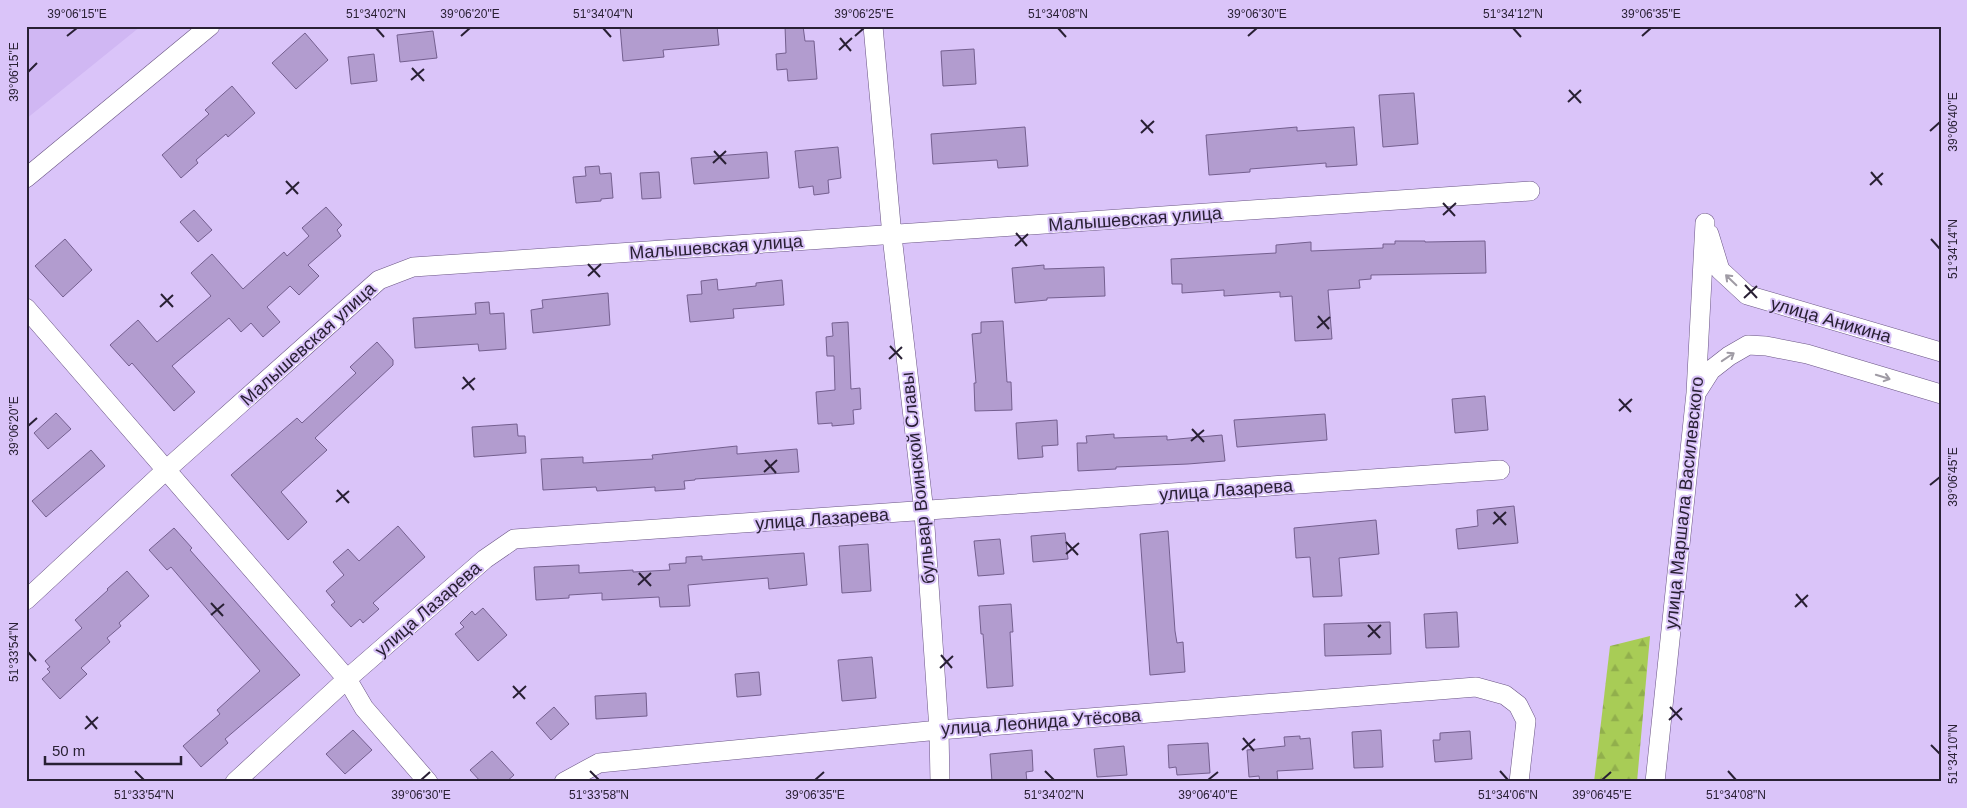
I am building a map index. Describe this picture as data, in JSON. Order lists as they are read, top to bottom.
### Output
{
  "streets": {
    "street": [
      "Малышевская улица",
      "улица Аникина",
      "бульвар Воинской Славы",
      "улица Лазарева",
      "улица Маршала Василевского",
      "улица Леонида Утёсова"
    ]
  },
  "crossings": [
    ["Малышевская улица", "бульвар Воинской Славы"],
    ["улица Аникина", "улица Маршала Василевского"],
    ["бульвар Воинской Славы", "улица Лазарева"],
    ["бульвар Воинской Славы", "улица Леонида Утёсова"]
  ],
  "one_way": ["улица Аникина"],
  "scale_bar": "50 m",
  "coordinates": [
    "39°06'15\"E",
    "51°34'02\"N",
    "39°06'20\"E",
    "51°34'04\"N",
    "39°06'25\"E",
    "51°34'08\"N",
    "39°06'30\"E",
    "51°34'12\"N",
    "39°06'35\"E",
    "39°06'40\"E",
    "51°34'14\"N",
    "39°06'45\"E",
    "51°33'54\"N",
    "51°34'10\"N",
    "51°33'58\"N",
    "51°34'06\"N"
  ]
}
